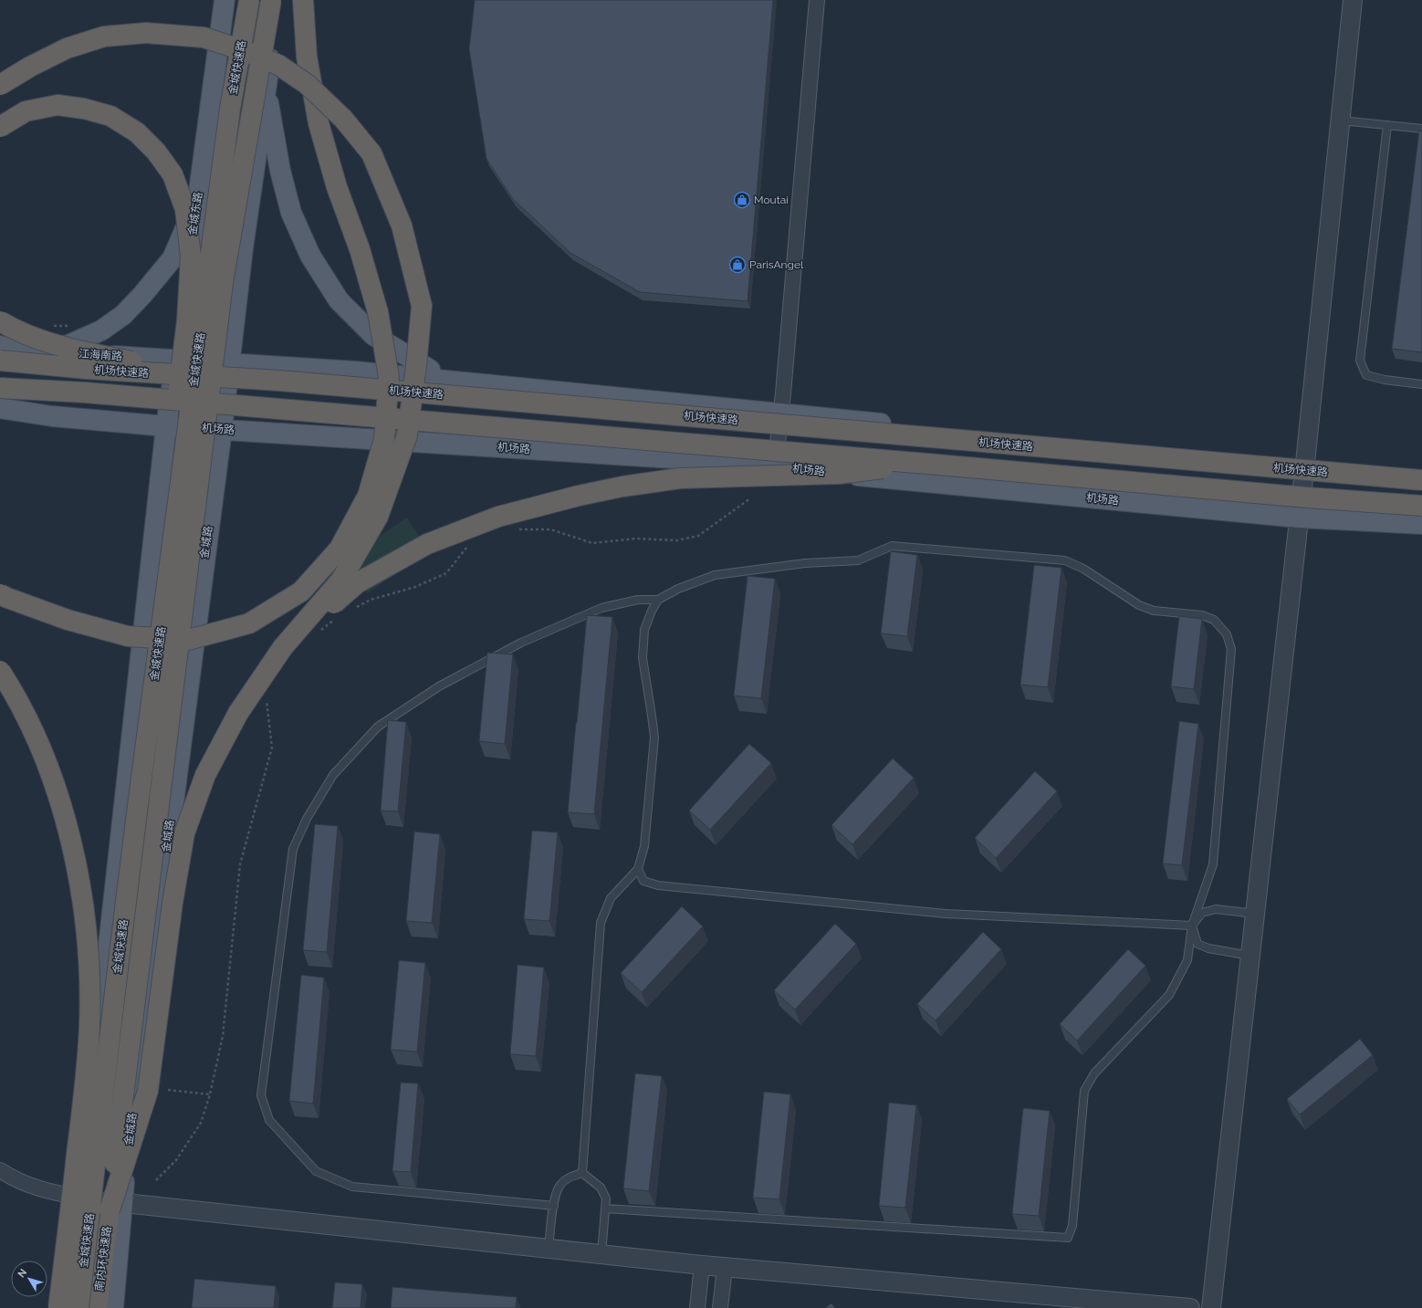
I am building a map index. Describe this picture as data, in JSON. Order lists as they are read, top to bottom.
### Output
{
  "streets": {
    "highway": ["金城快速路", "机场快速路", "南内环快速路"],
    "main road": [
      "金城东路",
      "江海南路",
      "机场路",
      "金城路"
    ]
  },
  "crossings": [
    ["金城快速路", "金城路"],
    ["金城快速路", "南内环快速路"],
    ["金城东路", "江海南路"],
    ["金城东路", "机场路"],
    ["江海南路", "金城路"],
    ["机场路", "金城路"],
    ["金城路", "南内环快速路"]
  ],
  "places": {
    "shop": ["Moutai", "ParisAngel"]
  },
  "north": "top left"
}
